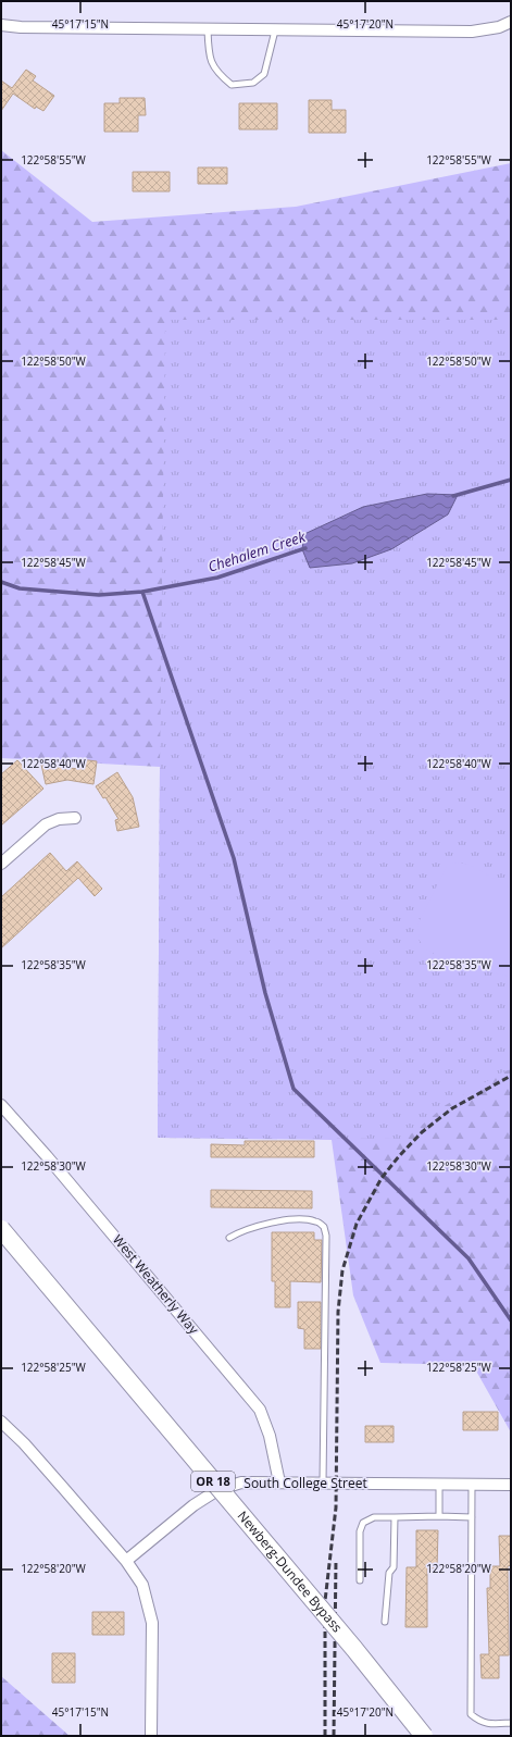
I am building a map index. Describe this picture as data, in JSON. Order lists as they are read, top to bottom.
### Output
{
  "streets": {
    "highway": ["OR 18", "Newberg-Dundee Bypass"],
    "street": ["West Weatherly Way", "South College Street"]
  },
  "crossings": [
    ["West Weatherly Way", "South College Street"]
  ],
  "water": ["Chehalem Creek"],
  "coordinates": [
    "45°17'15\"N",
    "45°17'20\"N",
    "122°58'55\"W",
    "122°58'50\"W",
    "122°58'45\"W",
    "122°58'40\"W",
    "122°58'35\"W",
    "122°58'30\"W",
    "122°58'25\"W",
    "122°58'20\"W"
  ]
}
